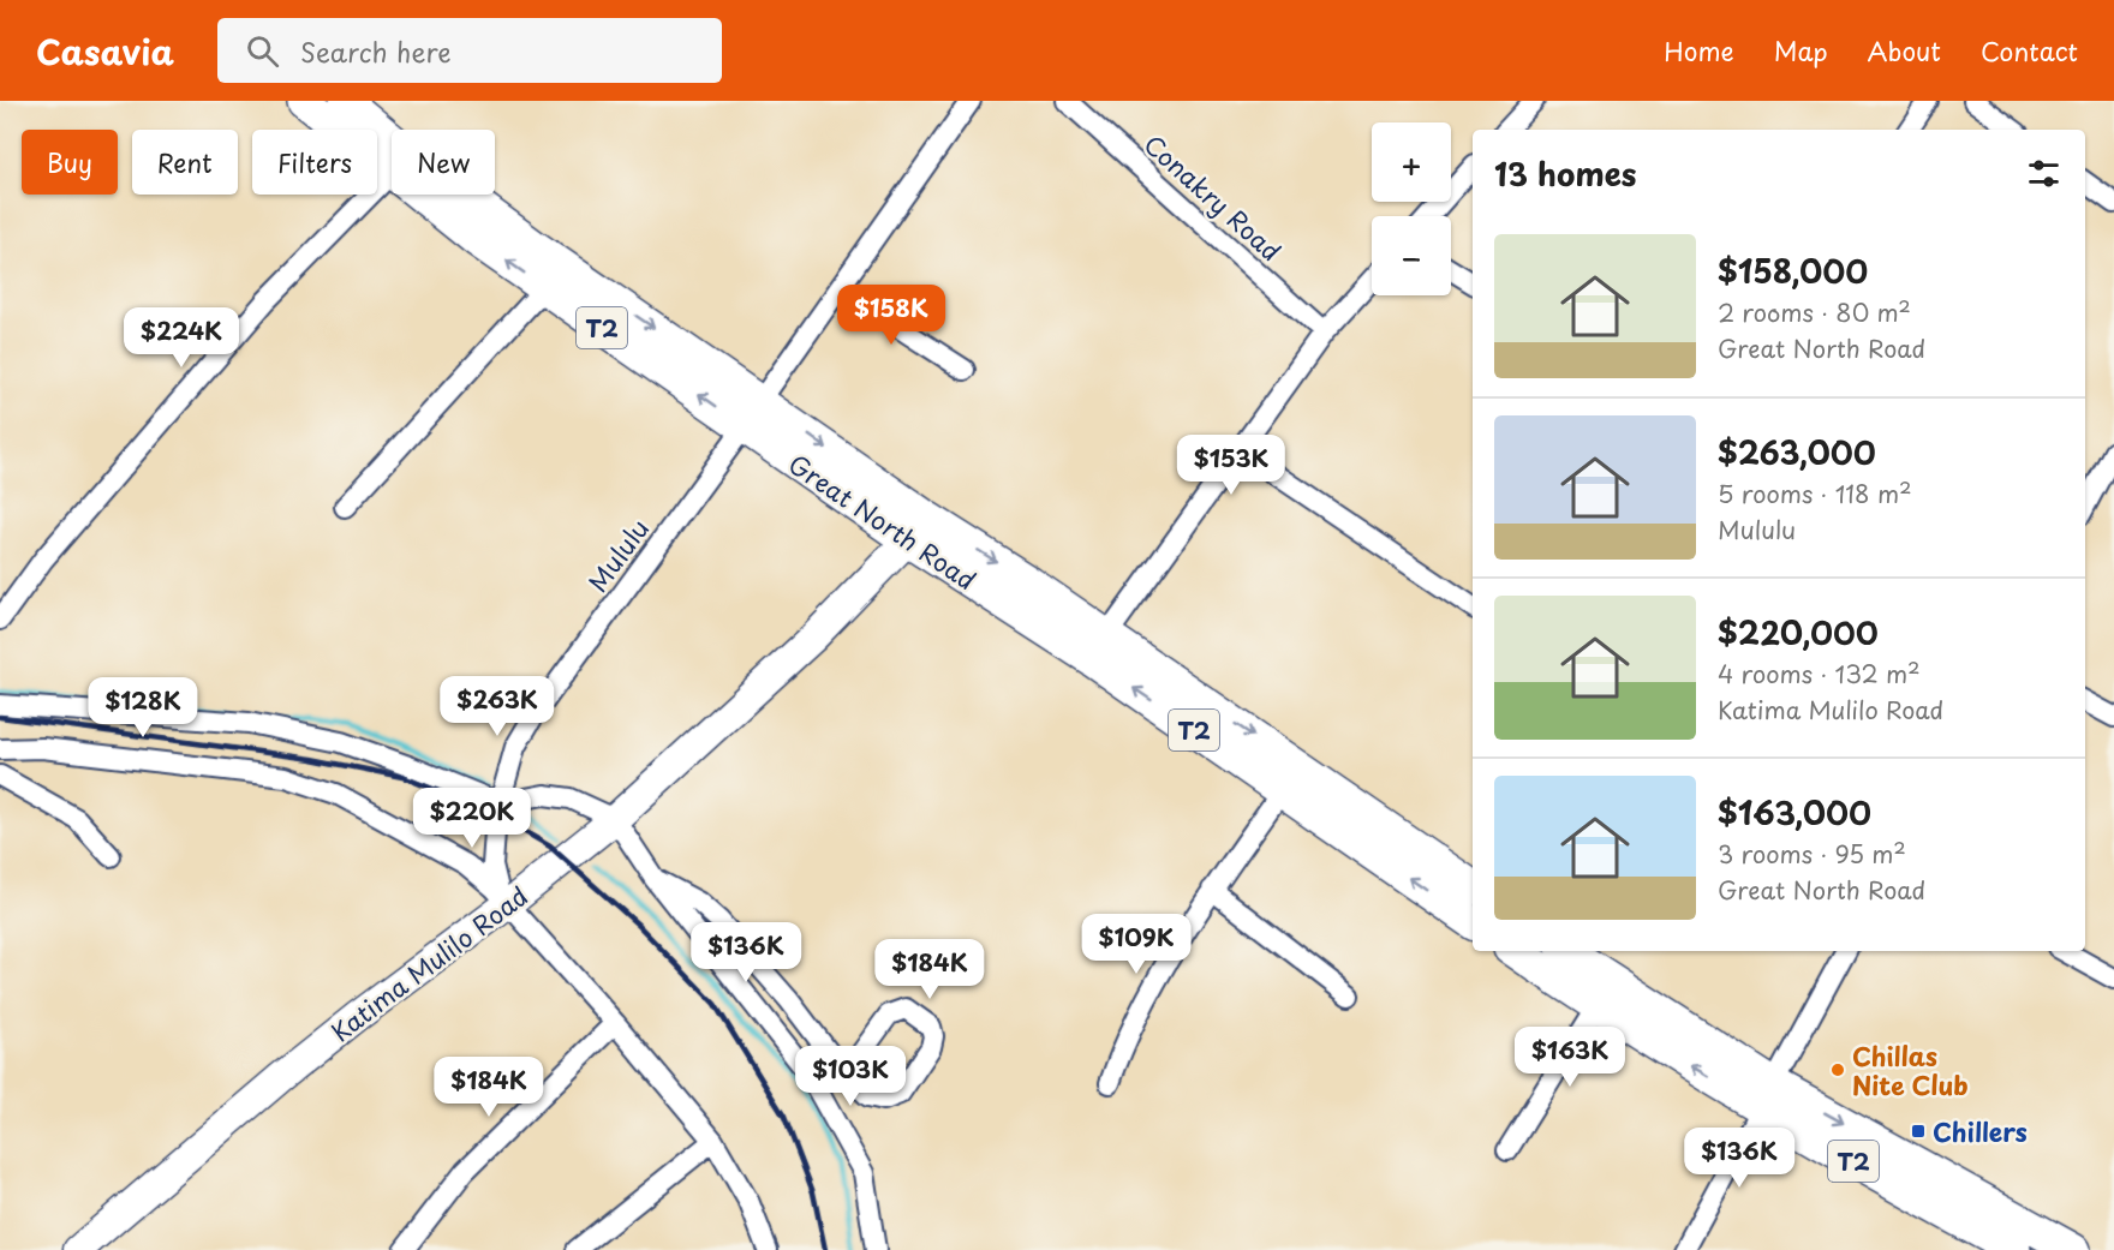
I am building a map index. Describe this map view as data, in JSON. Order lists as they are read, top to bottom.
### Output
{
  "streets": {
    "main road": ["T2", "Great North Road", "Katima Mulilo Road"],
    "street": ["Conakry Road", "Mululu"]
  },
  "crossings": [
    ["Great North Road", "Mululu"],
    ["Great North Road", "Katima Mulilo Road"],
    ["Mululu", "Katima Mulilo Road"]
  ],
  "places": {
    "other": ["Chillas Nite Club"],
    "transit": ["Chillers"]
  },
  "page": {
    "header": "Casavia",
    "search": "Search here",
    "nav": [
      "Home",
      "Map",
      "About",
      "Contact"
    ],
    "map_buttons": ["+", "−"],
    "chip": [
      "Buy",
      "Rent",
      "Filters",
      "New"
    ],
    "heading": "13 homes",
    "list": [
      {
        "name": "$158,000",
        "note": "2 rooms · 80 m² · Great North Road"
      },
      {
        "name": "$263,000",
        "note": "5 rooms · 118 m² · Mululu"
      },
      {
        "name": "$220,000",
        "note": "4 rooms · 132 m² · Katima Mulilo Road"
      },
      {
        "name": "$163,000",
        "note": "3 rooms · 95 m² · Great North Road"
      }
    ],
    "price": [
      "$158K",
      "$224K",
      "$153K",
      "$263K",
      "$128K",
      "$220K",
      "$109K",
      "$136K",
      "$184K",
      "$163K",
      "$103K",
      "$184K",
      "$136K"
    ]
  }
}
